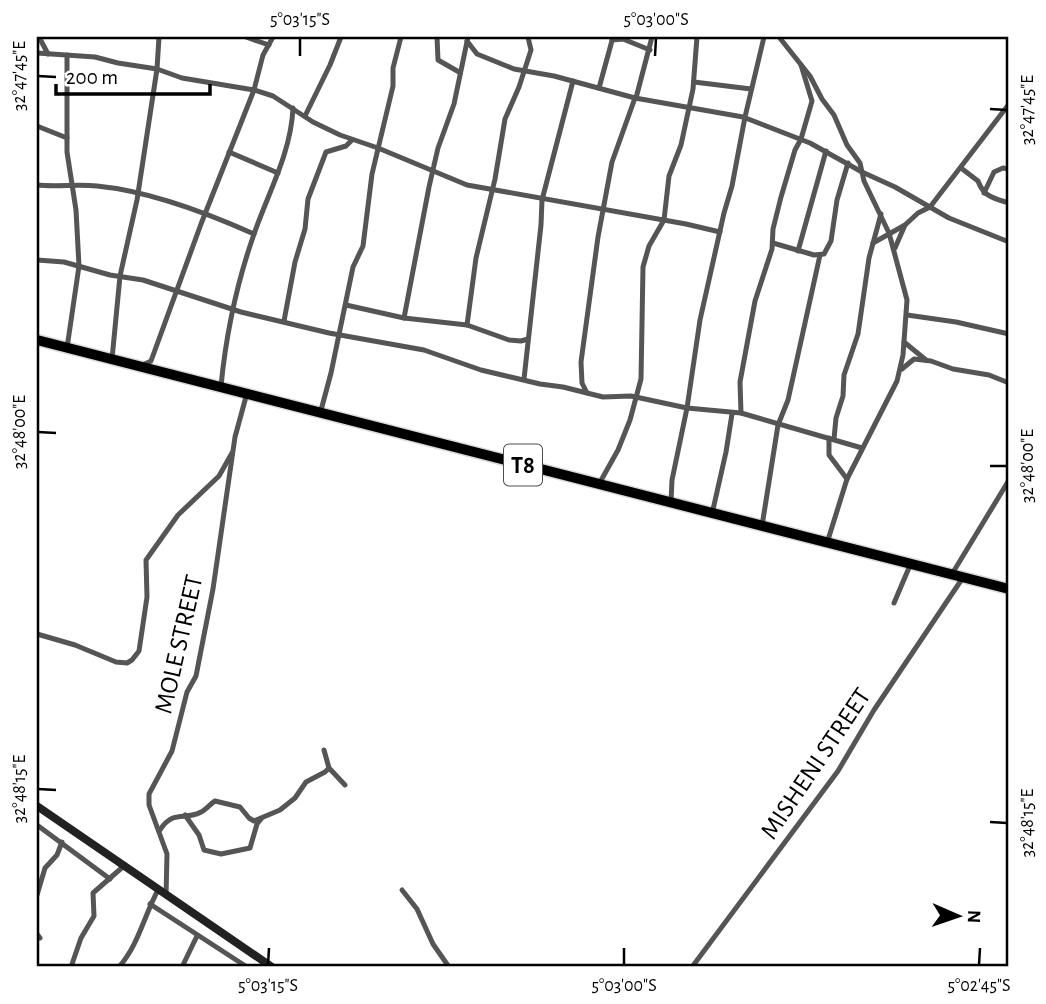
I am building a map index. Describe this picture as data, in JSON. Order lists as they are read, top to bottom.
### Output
{
  "streets": {
    "highway": ["T8"],
    "street": ["MOLE STREET", "MISHENI STREET"]
  },
  "crossings": [
    ["T8", "MOLE STREET"],
    ["T8", "MISHENI STREET"]
  ],
  "scale_bar": "200 m",
  "north": "right",
  "coordinates": [
    "5°03'15\"S",
    "5°03'00\"S",
    "32°47'45\"E",
    "32°48'00\"E",
    "32°48'15\"E",
    "5°02'45\"S"
  ]
}
